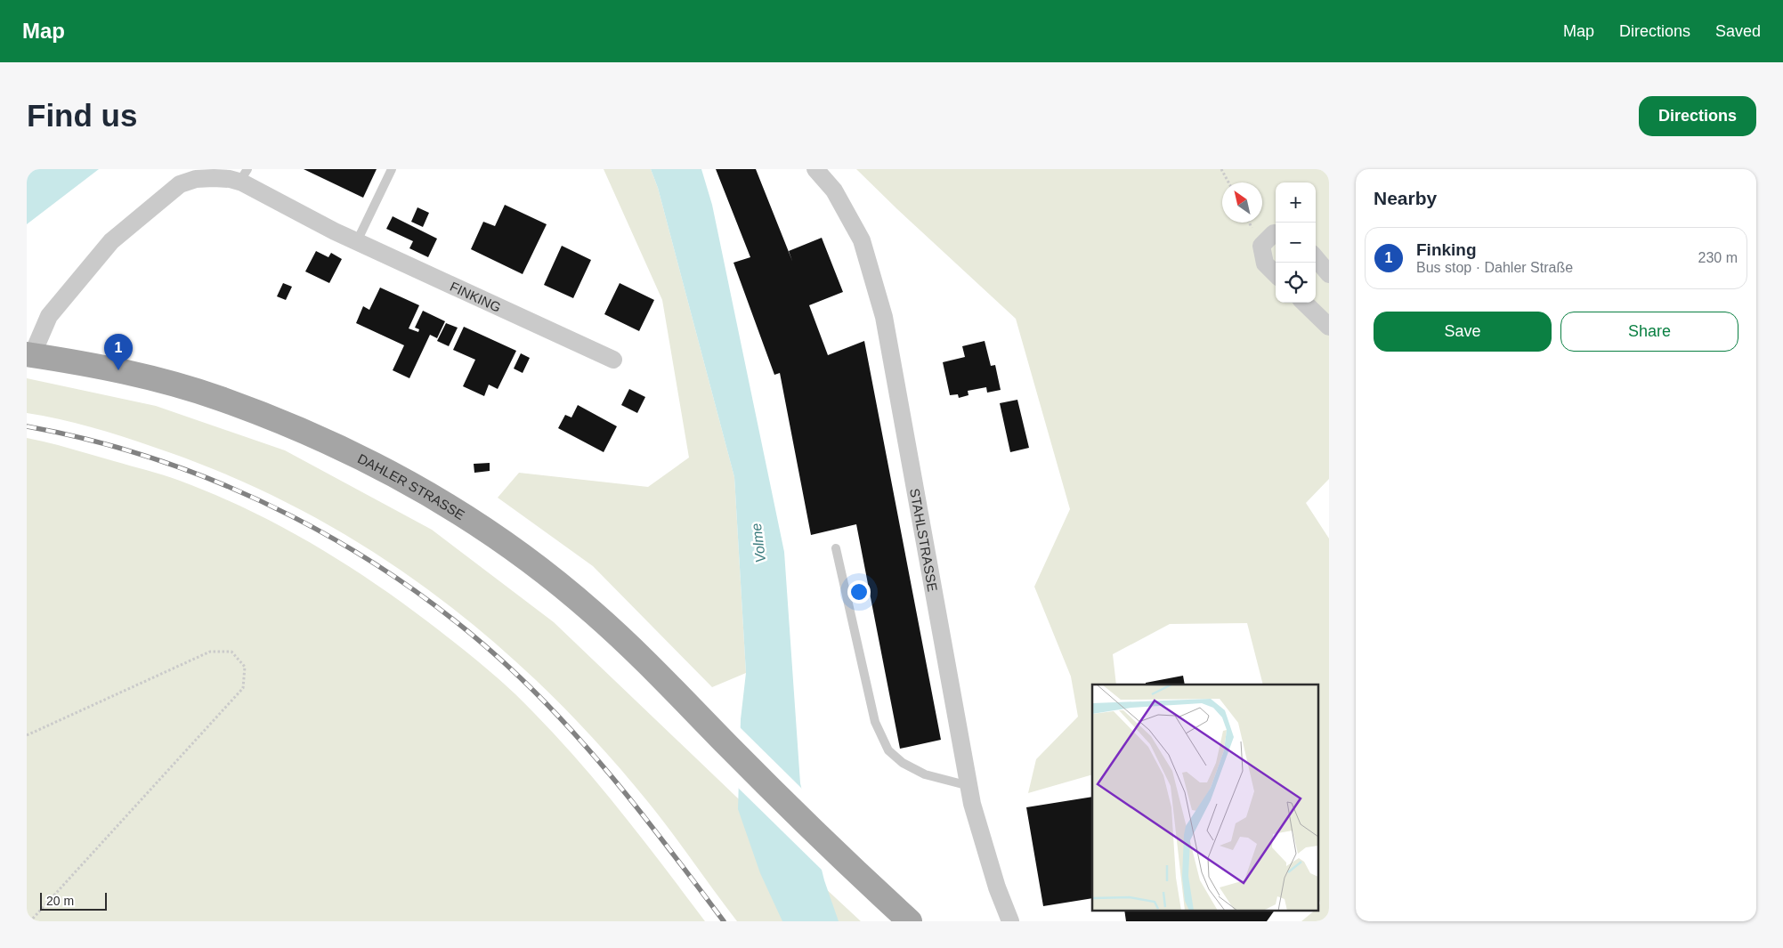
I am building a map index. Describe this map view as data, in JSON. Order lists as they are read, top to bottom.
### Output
{
  "streets": {
    "main road": ["DAHLER STRASSE"],
    "street": ["FINKING", "STAHLSTRASSE"]
  },
  "crossings": [
    ["FINKING", "DAHLER STRASSE"]
  ],
  "water": ["Volme"],
  "scale_bar": "20 m",
  "north": "top left",
  "page": {
    "header": "Map",
    "nav": ["Map", "Directions", "Saved"],
    "buttons": [
      "Directions",
      ["Save", "Share"]
    ],
    "title": "Find us",
    "heading": "Nearby",
    "map_buttons": ["+", "−"],
    "list": [
      {
        "mark": "1",
        "name": "Finking",
        "note": "Bus stop · Dahler Straße",
        "value": "230 m"
      }
    ],
    "pins": "1",
    "scale": "20 m"
  }
}
